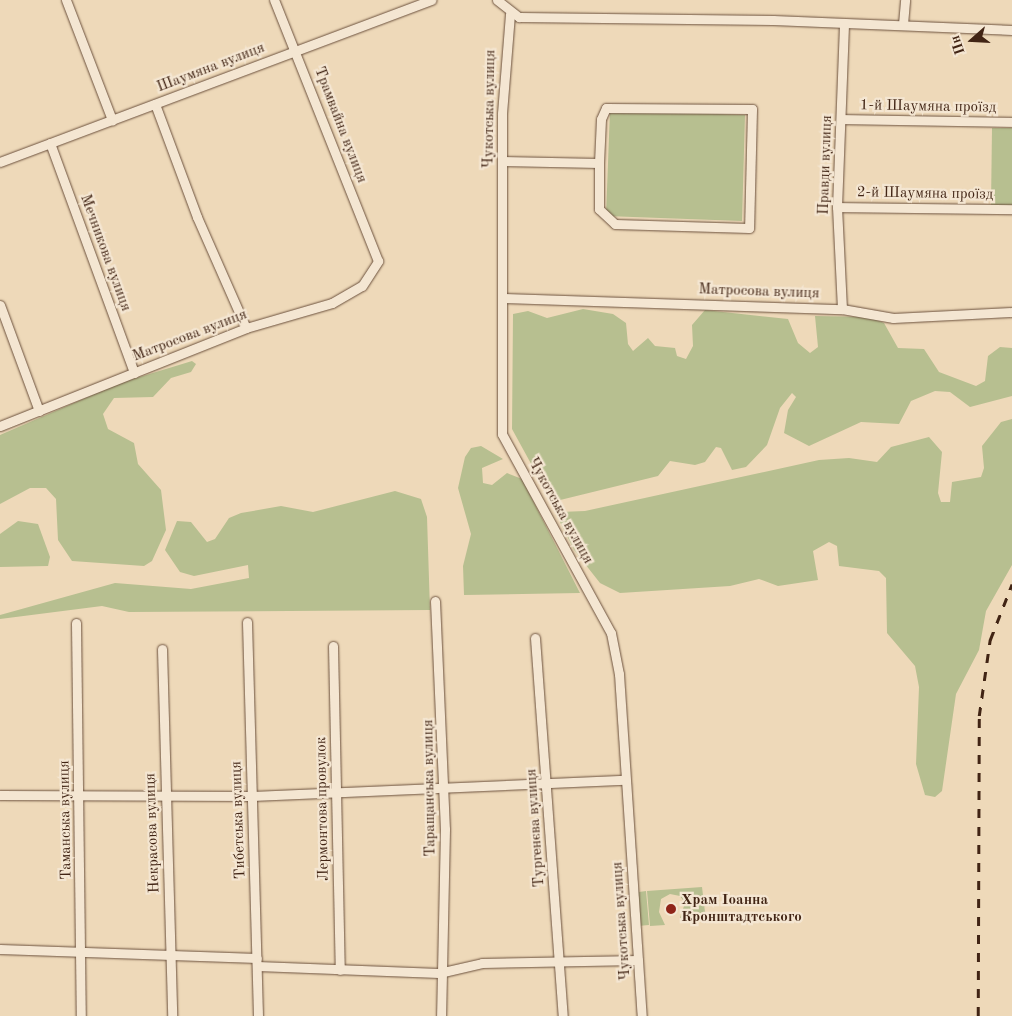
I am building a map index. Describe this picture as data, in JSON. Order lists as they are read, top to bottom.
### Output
{
  "streets": {
    "street": [
      "Шаумяна вулиця",
      "1-й Шаумяна проїзд",
      "Чукотська вулиця",
      "Трамвайна вулиця",
      "Правди вулиця",
      "2-й Шаумяна проїзд",
      "Мечникова вулиця",
      "Матросова вулиця",
      "Таращанська вулиця",
      "Лермонтова провулок",
      "Таманська вулиця",
      "Тибетська вулиця",
      "Тургенєва вулиця",
      "Некрасова вулиця"
    ]
  },
  "crossings": [
    ["Шаумяна вулиця", "Трамвайна вулиця"],
    ["Шаумяна вулиця", "Мечникова вулиця"],
    ["1-й Шаумяна проїзд", "Правди вулиця"],
    ["Чукотська вулиця", "Матросова вулиця"],
    ["Трамвайна вулиця", "Матросова вулиця"],
    ["Правди вулиця", "2-й Шаумяна проїзд"],
    ["Правди вулиця", "Матросова вулиця"],
    ["Мечникова вулиця", "Матросова вулиця"]
  ],
  "places": ["Храм Іоанна Кронштадтського"],
  "north": "left"
}
